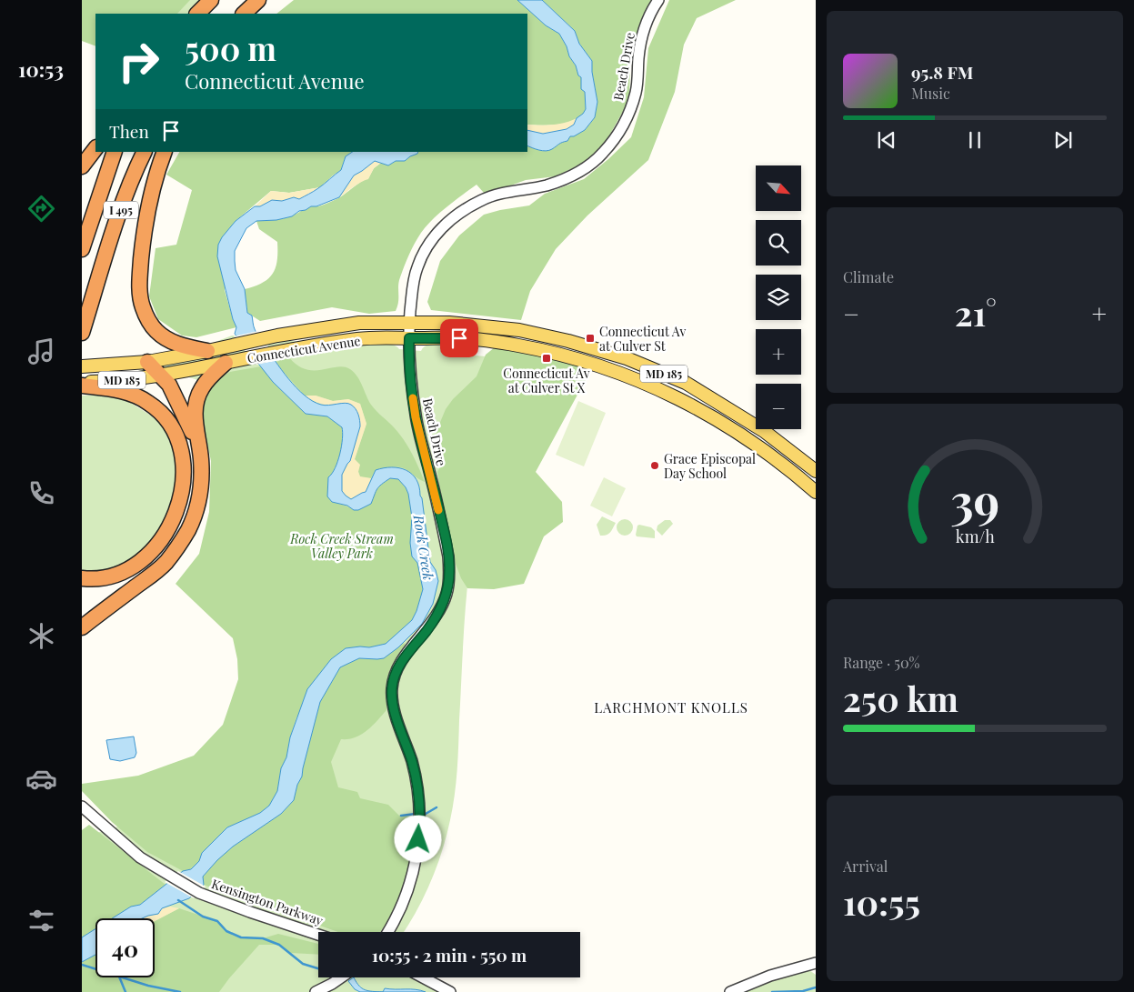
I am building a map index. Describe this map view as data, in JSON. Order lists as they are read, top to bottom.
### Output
{
  "streets": {
    "highway": ["I 495"],
    "main road": ["Connecticut Avenue", "MD 185"],
    "street": ["Beach Drive", "Kensington Parkway"]
  },
  "crossings": [
    ["Beach Drive", "Connecticut Avenue"]
  ],
  "districts": ["LARCHMONT KNOLLS"],
  "water": ["Rock Creek"],
  "parks": ["Rock Creek Stream Valley Park"],
  "places": {
    "transit": ["Connecticut Av at Culver St", "Connecticut Av at Culver St X"],
    "other": ["Grace Episcopal Day School"]
  },
  "north": "bottom right",
  "page": {
    "tabs": "10:53",
    "turn": ["500 m", "Connecticut Avenue"],
    "song": ["95.8 FM", "Music"],
    "then": "Then",
    "map_buttons": ["+", "−"],
    "tile": [
      "Climate",
      ["Range · 50%", "250 km"],
      ["Arrival", "10:55"]
    ],
    "heat": ["−", "21°", "+"],
    "limit": "40",
    "trip": "10:55 · 2 min · 550 m",
    "gauge": ["39", "km/h"]
  }
}
